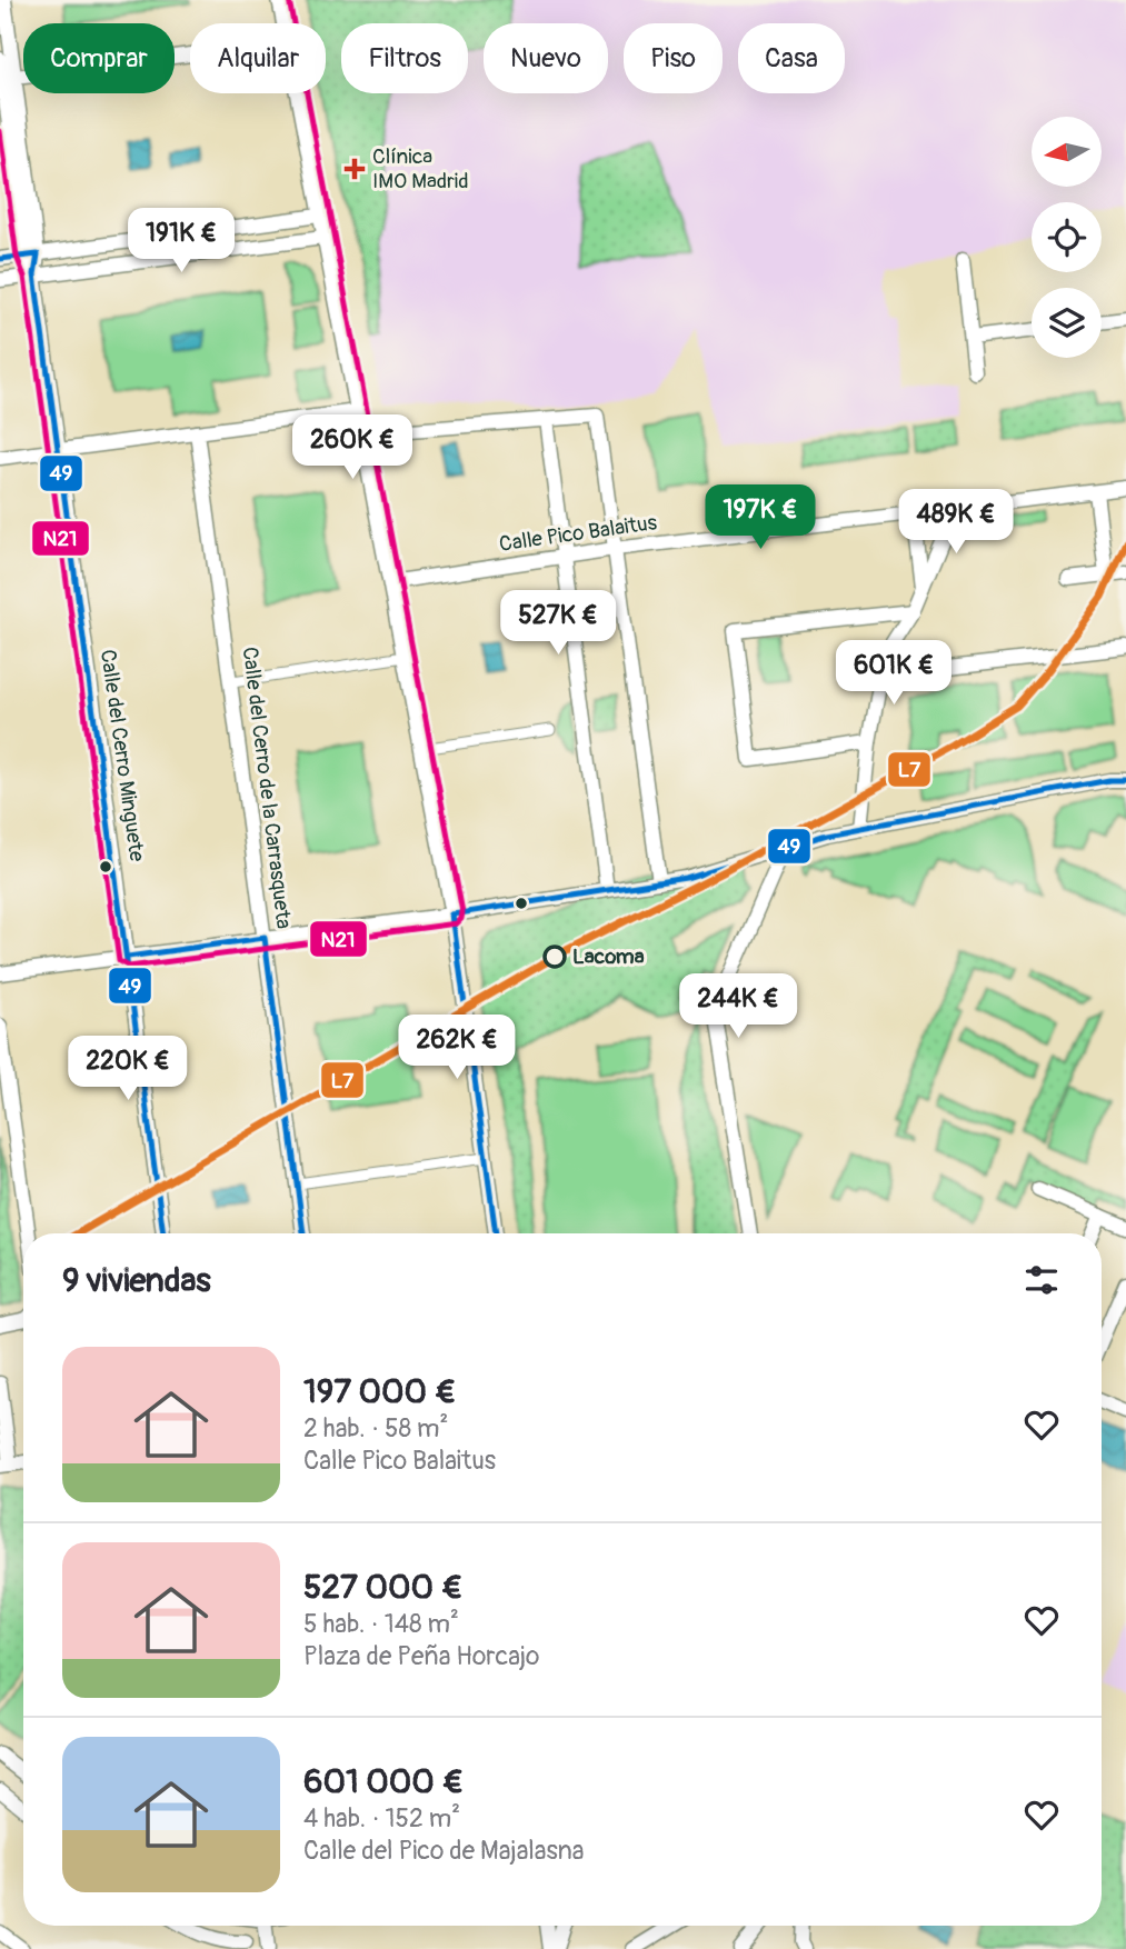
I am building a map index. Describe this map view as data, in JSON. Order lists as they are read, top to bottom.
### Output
{
  "streets": {
    "street": ["Calle Pico Balaitus", "Calle del Cerro Minguete", "Calle del Cerro de la Carrasqueta"]
  },
  "places": {
    "health": ["Clínica IMO Madrid"],
    "other": ["Lacoma"]
  },
  "lines": ["transit line N21", "transit line 49", "transit line L7"],
  "north": "left",
  "page": {
    "chip": [
      "Comprar",
      "Alquilar",
      "Filtros",
      "Nuevo",
      "Piso",
      "Casa"
    ],
    "price": [
      "191K €",
      "260K €",
      "197K €",
      "489K €",
      "527K €",
      "601K €",
      "244K €",
      "262K €",
      "220K €"
    ],
    "heading": "9 viviendas",
    "list": [
      {
        "name": "197 000 €",
        "note": "2 hab. · 58 m² · Calle Pico Balaitus"
      },
      {
        "name": "527 000 €",
        "note": "5 hab. · 148 m² · Plaza de Peña Horcajo"
      },
      {
        "name": "601 000 €",
        "note": "4 hab. · 152 m² · Calle del Pico de Majalasna"
      }
    ]
  }
}
